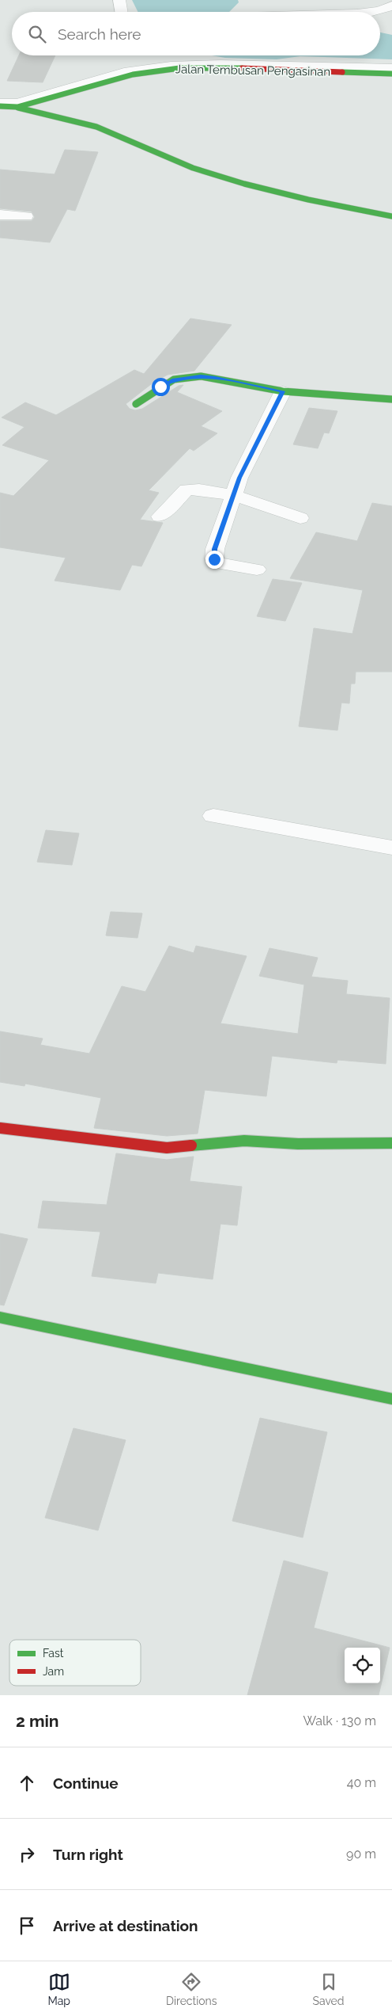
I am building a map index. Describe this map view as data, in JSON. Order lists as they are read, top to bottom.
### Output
{
  "streets": {
    "street": ["Jalan Tembusan Pengasinan"]
  },
  "legend": ["Fast", "Jam"],
  "page": {
    "search": "Search here",
    "heading": ["2 min", "Walk · 130 m"],
    "list": [
      ["Continue", "40 m"],
      ["Turn right", "90 m"],
      "Arrive at destination"
    ],
    "nav": ["Map", "Directions", "Saved"]
  }
}
